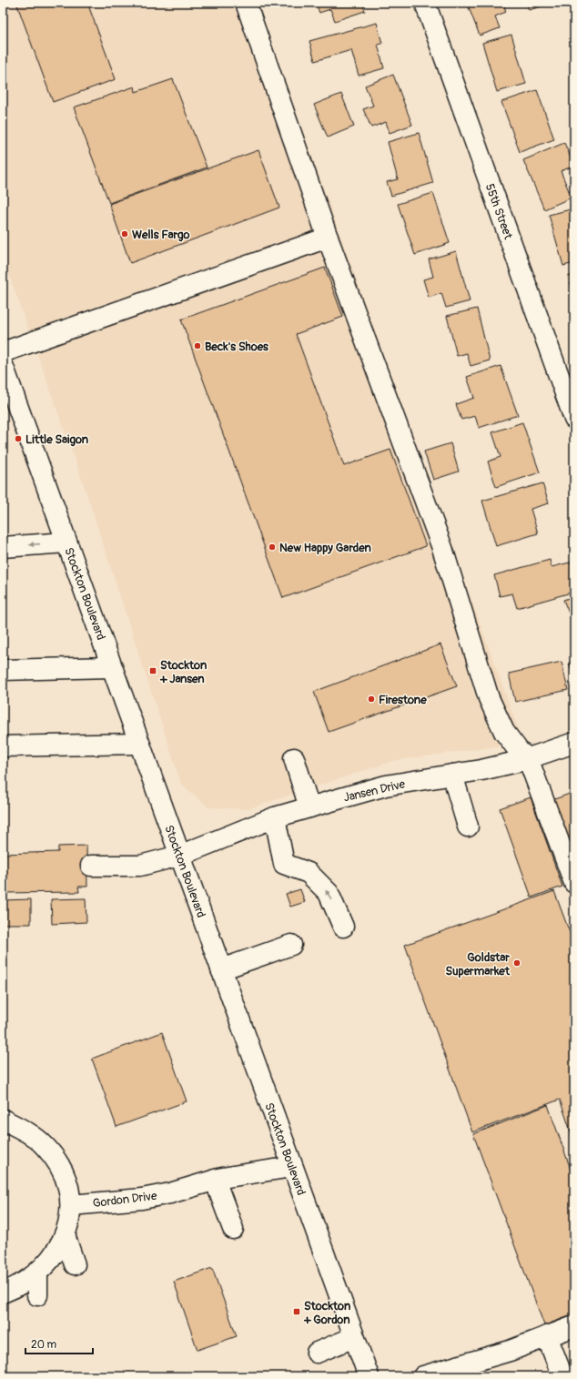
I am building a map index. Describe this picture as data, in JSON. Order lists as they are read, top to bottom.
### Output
{
  "streets": {
    "street": [
      "55th Street",
      "Stockton Boulevard",
      "Jansen Drive",
      "Gordon Drive"
    ]
  },
  "crossings": [
    ["Stockton Boulevard", "Jansen Drive"],
    ["Stockton Boulevard", "Gordon Drive"]
  ],
  "places": {
    "other": [
      "Wells Fargo",
      "Beck's Shoes",
      "Little Saigon",
      "New Happy Garden",
      "Firestone",
      "Goldstar Supermarket"
    ],
    "transit": ["Stockton + Jansen", "Stockton + Gordon"]
  },
  "scale_bar": "20 m"
}
